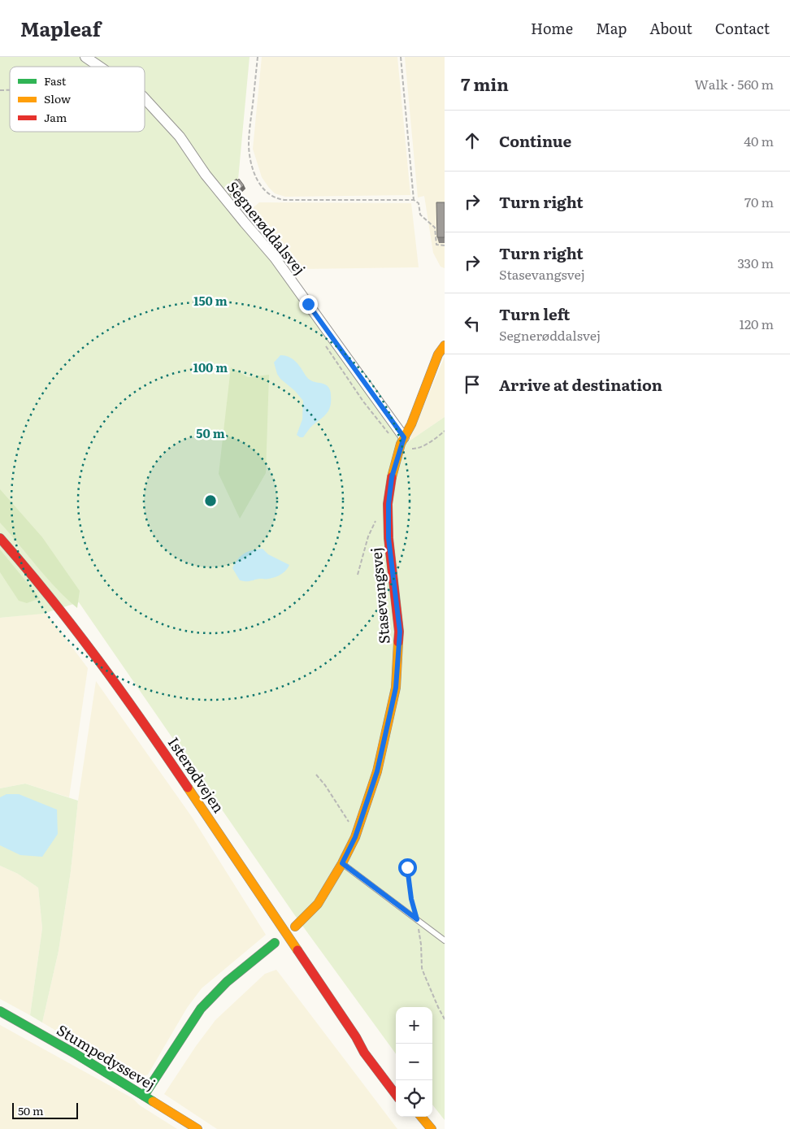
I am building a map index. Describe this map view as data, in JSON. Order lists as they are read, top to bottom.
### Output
{
  "streets": {
    "main road": ["Stasevangsvej", "Isterødvejen", "Stumpedyssevej"],
    "street": ["Segnerøddalsvej"]
  },
  "crossings": [
    ["Segnerøddalsvej", "Stasevangsvej"]
  ],
  "legend": ["Fast", "Slow", "Jam"],
  "scale_bar": "50 m",
  "page": {
    "header": "Mapleaf",
    "nav": [
      "Home",
      "Map",
      "About",
      "Contact"
    ],
    "heading": ["7 min", "Walk · 560 m"],
    "list": [
      ["Continue", "40 m"],
      ["Turn right", "70 m"],
      ["Turn right", "Stasevangsvej", "330 m"],
      ["Turn left", "Segnerøddalsvej", "120 m"],
      "Arrive at destination"
    ],
    "map_buttons": ["+", "−"],
    "scale": "50 m"
  },
  "rings": ["150 m", "100 m", "50 m"]
}
